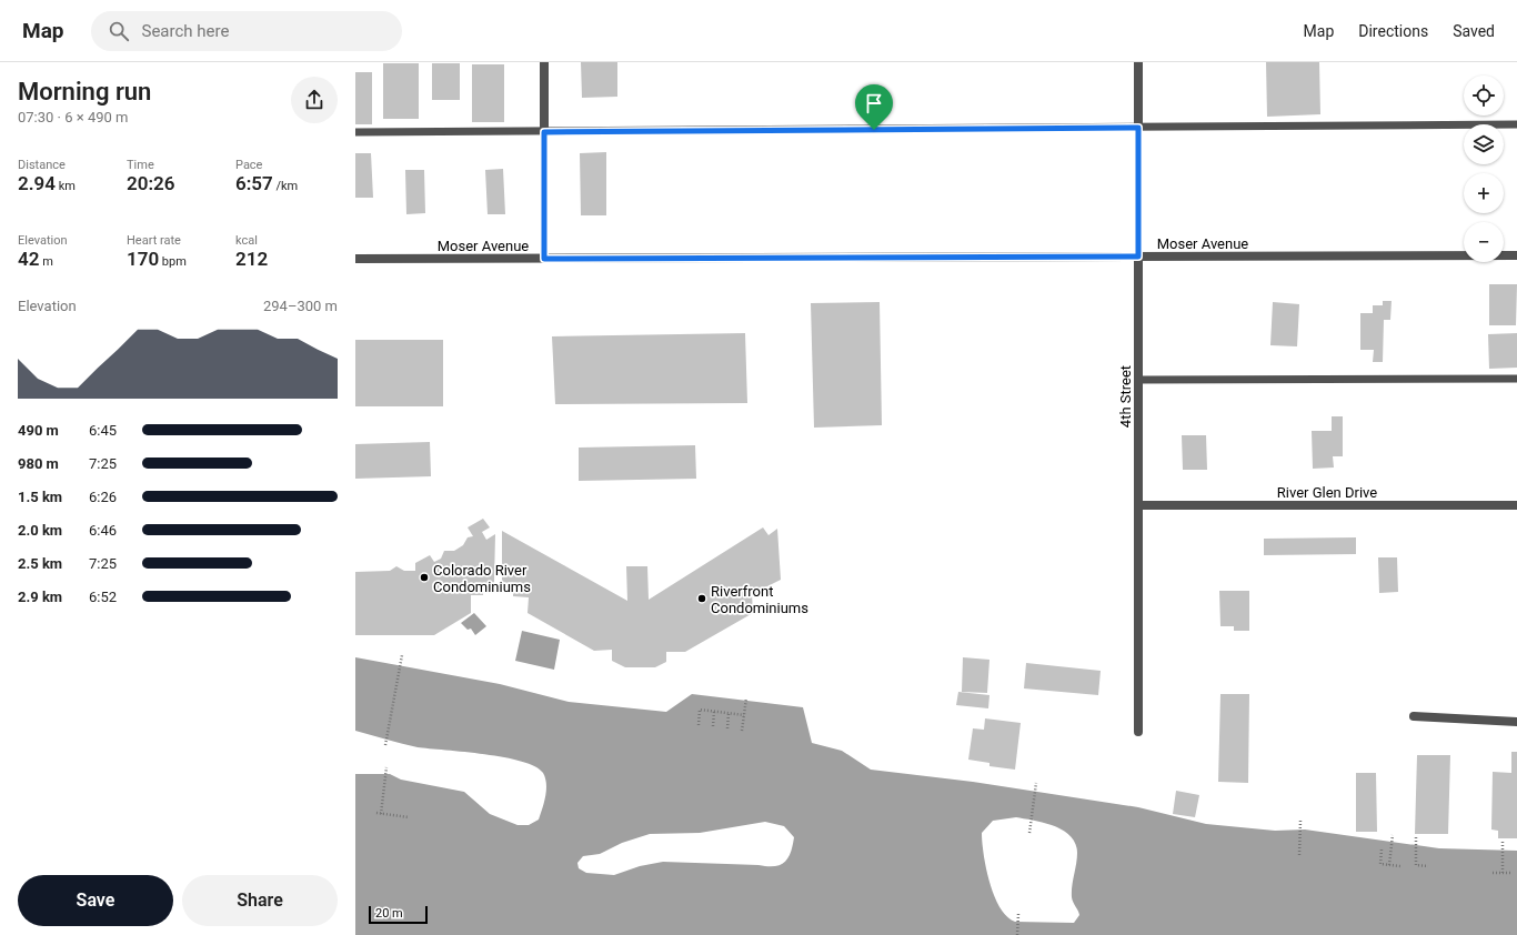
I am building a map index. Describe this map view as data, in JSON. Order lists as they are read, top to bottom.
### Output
{
  "streets": {
    "street": ["Moser Avenue", "4th Street", "River Glen Drive"]
  },
  "crossings": [
    ["Moser Avenue", "4th Street"],
    ["4th Street", "River Glen Drive"]
  ],
  "places": ["Colorado River Condominiums", "Riverfront Condominiums"],
  "scale_bar": "20 m",
  "page": {
    "header": "Map",
    "search": "Search here",
    "nav": ["Map", "Directions", "Saved"],
    "heading": ["Morning run", "07:30 · 6 × 490 m"],
    "map_buttons": ["+", "−"],
    "stats": [
      ["Distance", "2.94 km"],
      ["Time", "20:26"],
      ["Pace", "6:57 /km"],
      ["Elevation", "42 m"],
      ["Heart rate", "170 bpm"],
      ["kcal", "212"]
    ],
    "chart": ["Elevation", "294–300 m"],
    "list": [
      {
        "name": "490 m",
        "note": "6:45"
      },
      {
        "name": "980 m",
        "note": "7:25"
      },
      {
        "name": "1.5 km",
        "note": "6:26"
      },
      {
        "name": "2.0 km",
        "note": "6:46"
      },
      {
        "name": "2.5 km",
        "note": "7:25"
      },
      {
        "name": "2.9 km",
        "note": "6:52"
      }
    ],
    "buttons": ["Save", "Share"],
    "scale": "20 m"
  }
}
